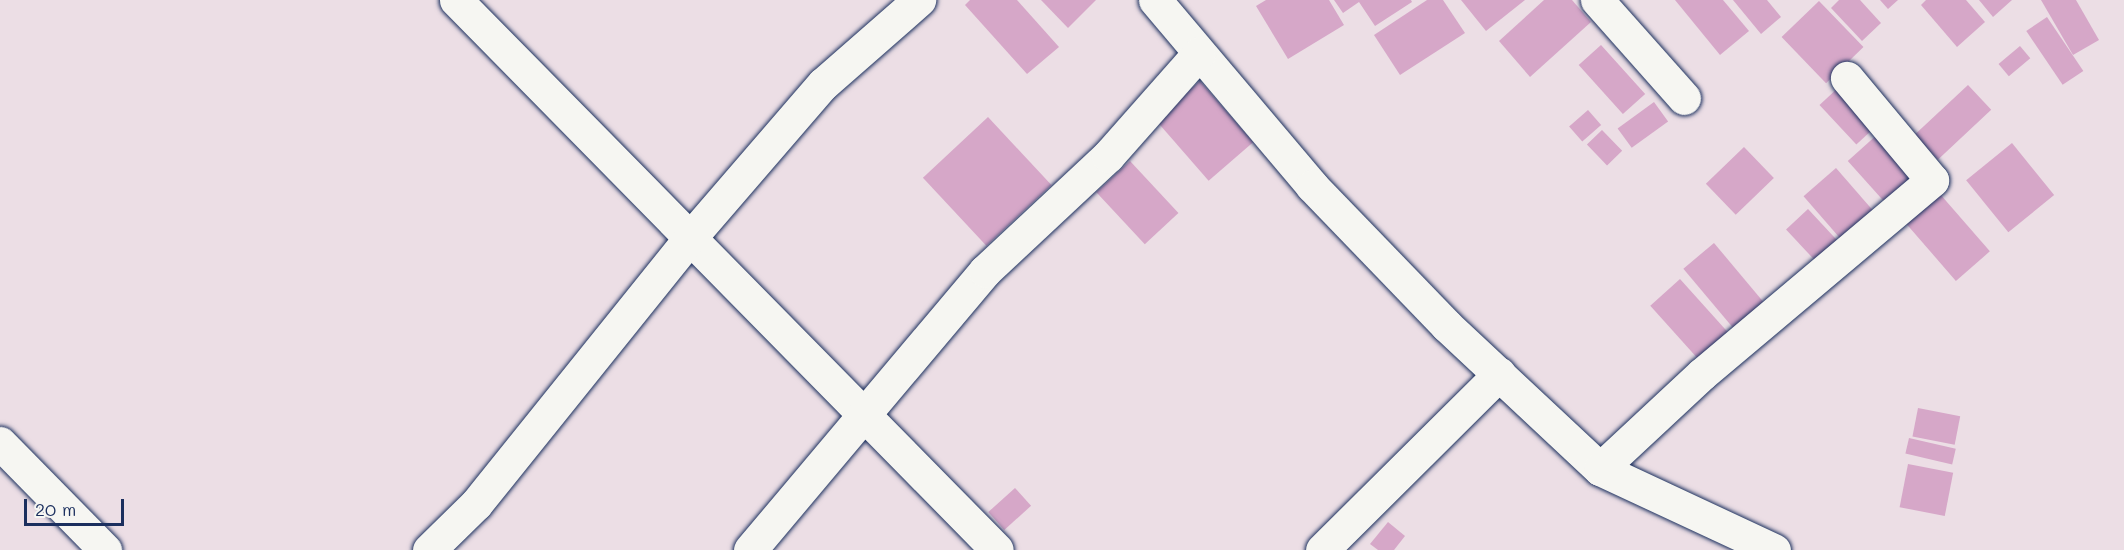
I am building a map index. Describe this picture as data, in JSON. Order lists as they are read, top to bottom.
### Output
{
  "scale_bar": "20 m"
}
